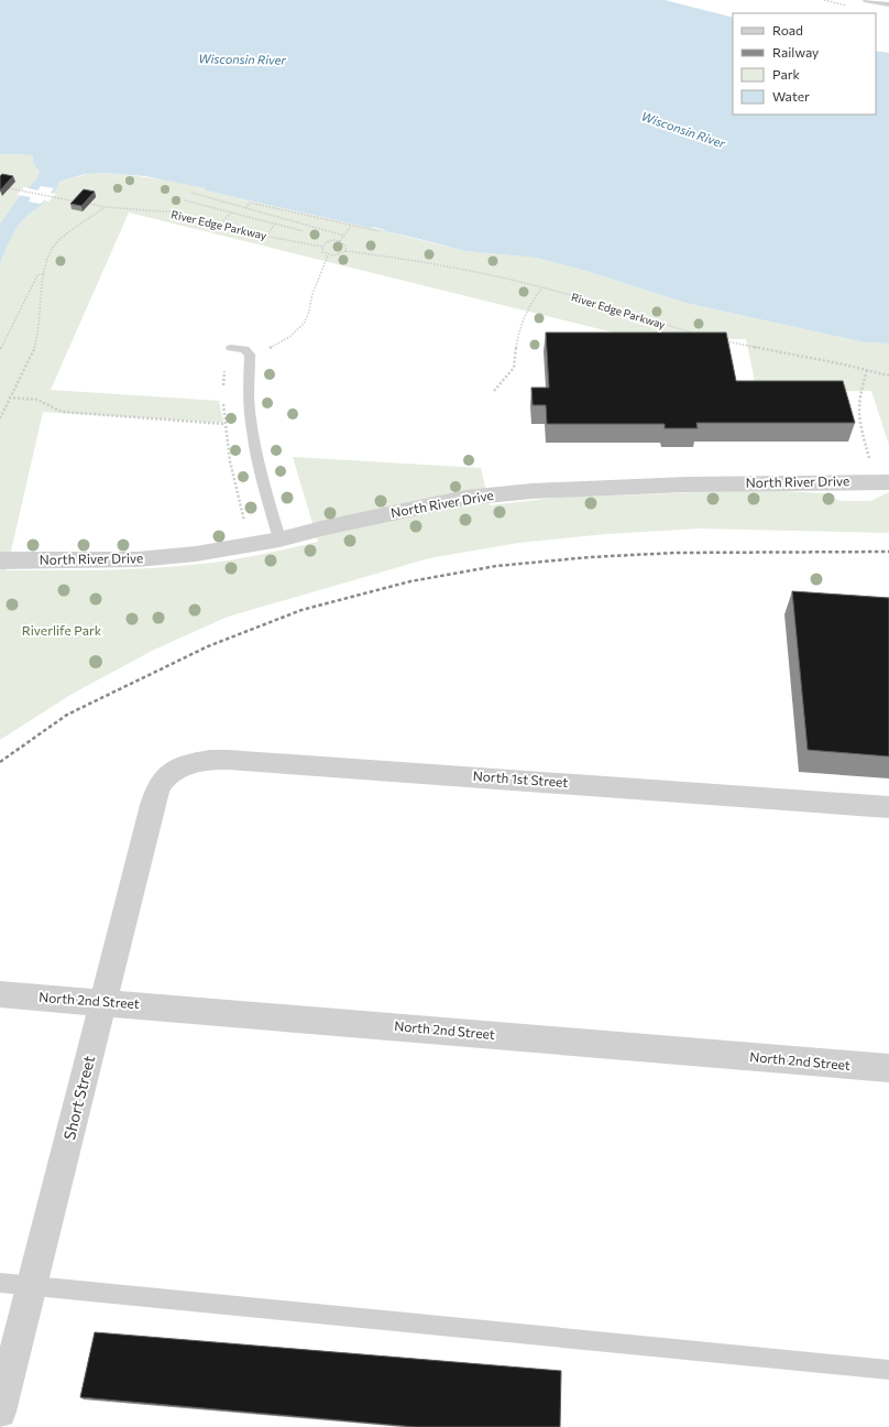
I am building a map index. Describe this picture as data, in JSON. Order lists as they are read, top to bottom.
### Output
{
  "streets": {
    "street": [
      "North River Drive",
      "North 1st Street",
      "North 2nd Street",
      "Short Street"
    ],
    "path": ["River Edge Parkway"]
  },
  "crossings": [
    ["North 1st Street", "Short Street"],
    ["North 2nd Street", "Short Street"]
  ],
  "water": ["Wisconsin River"],
  "parks": ["Riverlife Park"],
  "legend": [
    "Road",
    "Railway",
    "Park",
    "Water"
  ]
}
